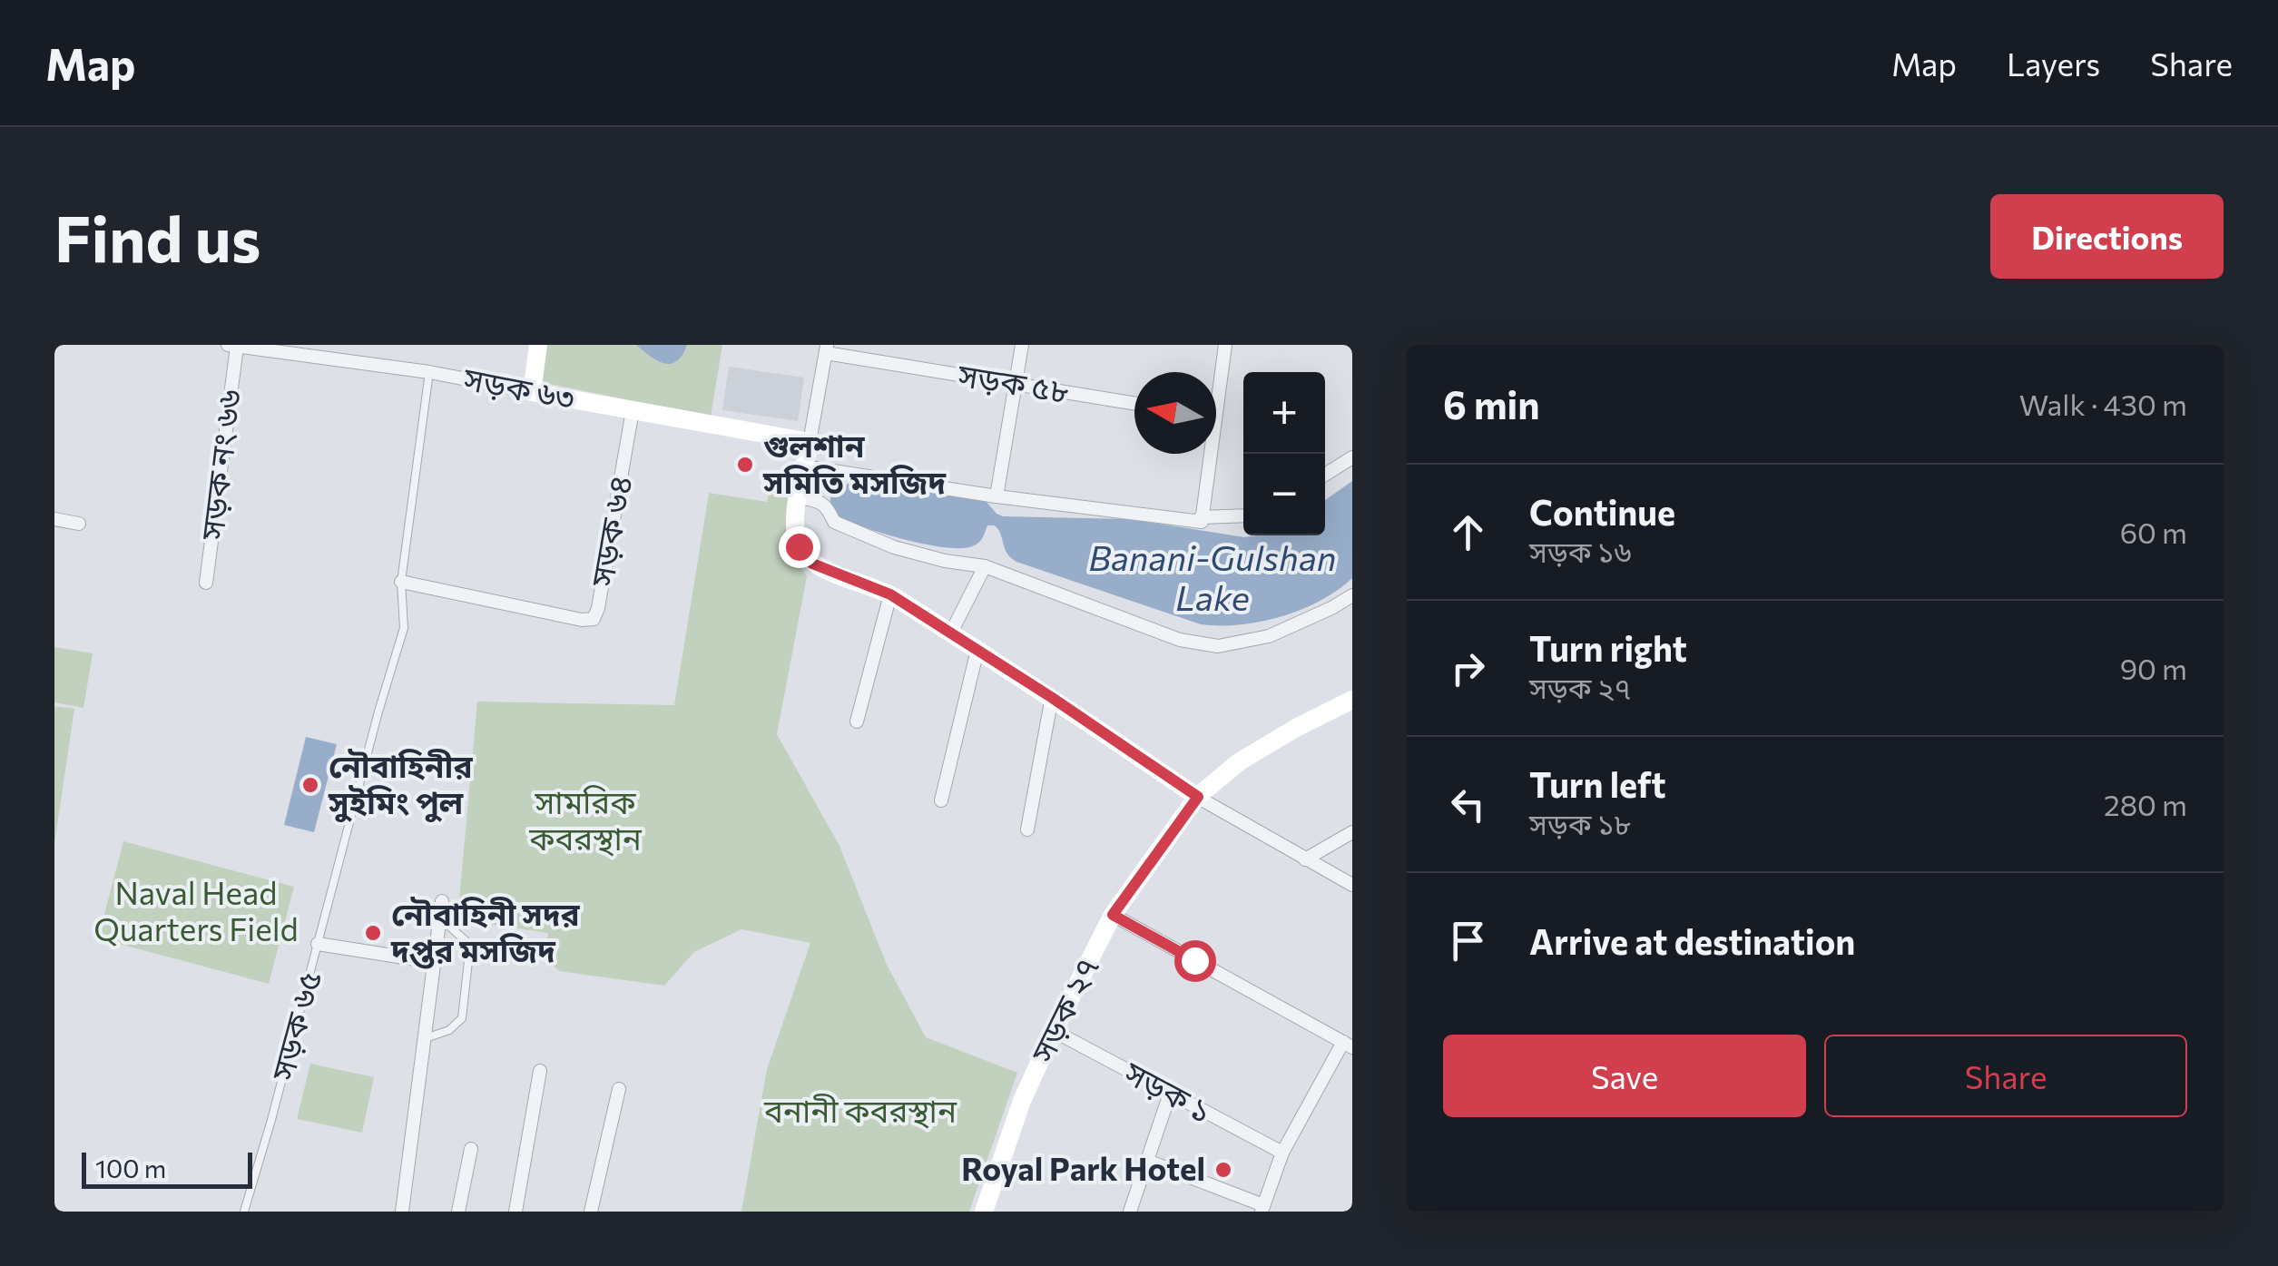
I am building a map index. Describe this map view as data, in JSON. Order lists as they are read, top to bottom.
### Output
{
  "streets": {
    "street": [
      "সড়ক ৫৮",
      "সড়ক ৬৩",
      "সড়ক নং ৬৬",
      "সড়ক ৬৪",
      "সড়ক ২৭",
      "সড়ক ১"
    ],
    "lane": ["সড়ক ৬৫"]
  },
  "crossings": [
    ["সড়ক ৬৩", "সড়ক নং ৬৬"],
    ["সড়ক ৬৩", "সড়ক ৬৪"],
    ["সড়ক ৬৪", "সড়ক ৬৫"],
    ["সড়ক ২৭", "সড়ক ১"]
  ],
  "water": ["Banani-Gulshan Lake"],
  "parks": ["সামরিক কবরস্থান", "Naval Head Quarters Field", "বনানী কবরস্থান"],
  "places": [
    "গুলশান সমিতি মসজিদ",
    "নৌবাহিনীর সুইমিং পুল",
    "নৌবাহিনী সদর দপ্তর মসজিদ",
    "Royal Park Hotel"
  ],
  "scale_bar": "100 m",
  "north": "left",
  "page": {
    "header": "Map",
    "nav": ["Map", "Layers", "Share"],
    "buttons": [
      "Directions",
      ["Save", "Share"]
    ],
    "title": "Find us",
    "heading": ["6 min", "Walk · 430 m"],
    "map_buttons": ["+", "−"],
    "list": [
      ["Continue", "সড়ক ১৬", "60 m"],
      ["Turn right", "সড়ক ২৭", "90 m"],
      ["Turn left", "সড়ক ১৮", "280 m"],
      "Arrive at destination"
    ],
    "scale": "100 m"
  }
}
